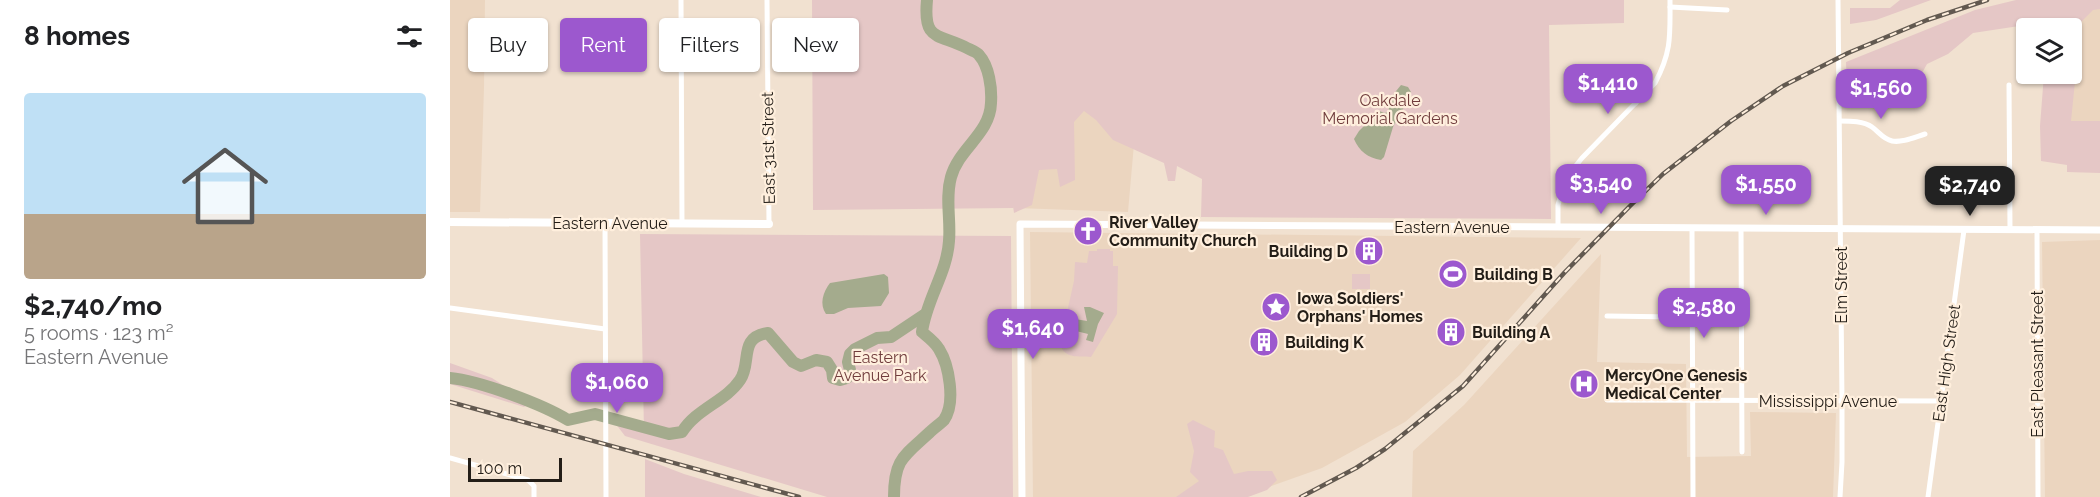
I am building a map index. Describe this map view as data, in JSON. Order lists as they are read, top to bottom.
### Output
{
  "streets": {
    "main road": ["Eastern Avenue"],
    "street": [
      "East 31st Street",
      "Elm Street",
      "East High Street",
      "East Pleasant Street",
      "Mississippi Avenue"
    ]
  },
  "crossings": [
    ["East 31st Street", "Eastern Avenue"],
    ["Eastern Avenue", "Elm Street"],
    ["Eastern Avenue", "East High Street"],
    ["Eastern Avenue", "East Pleasant Street"],
    ["Elm Street", "Mississippi Avenue"],
    ["East High Street", "Mississippi Avenue"]
  ],
  "parks": ["Oakdale Memorial Gardens", "Eastern Avenue Park"],
  "places": {
    "church": ["River Valley Community Church"],
    "building": ["Building D", "Building A", "Building K"],
    "sports": ["Building B"],
    "place": ["Iowa Soldiers' Orphans' Homes"],
    "hospital": ["MercyOne Genesis Medical Center"]
  },
  "scale_bar": "100 m",
  "page": {
    "heading": "8 homes",
    "chip": [
      "Buy",
      "Rent",
      "Filters",
      "New"
    ],
    "price": [
      "$1,410",
      "$1,560",
      "$3,540",
      "$1,550",
      "$2,740",
      "$2,580",
      "$1,640",
      "$1,060"
    ],
    "list": [
      {
        "name": "$2,740/mo",
        "note": "5 rooms · 123 m² · Eastern Avenue"
      }
    ],
    "scale": "100 m"
  }
}
